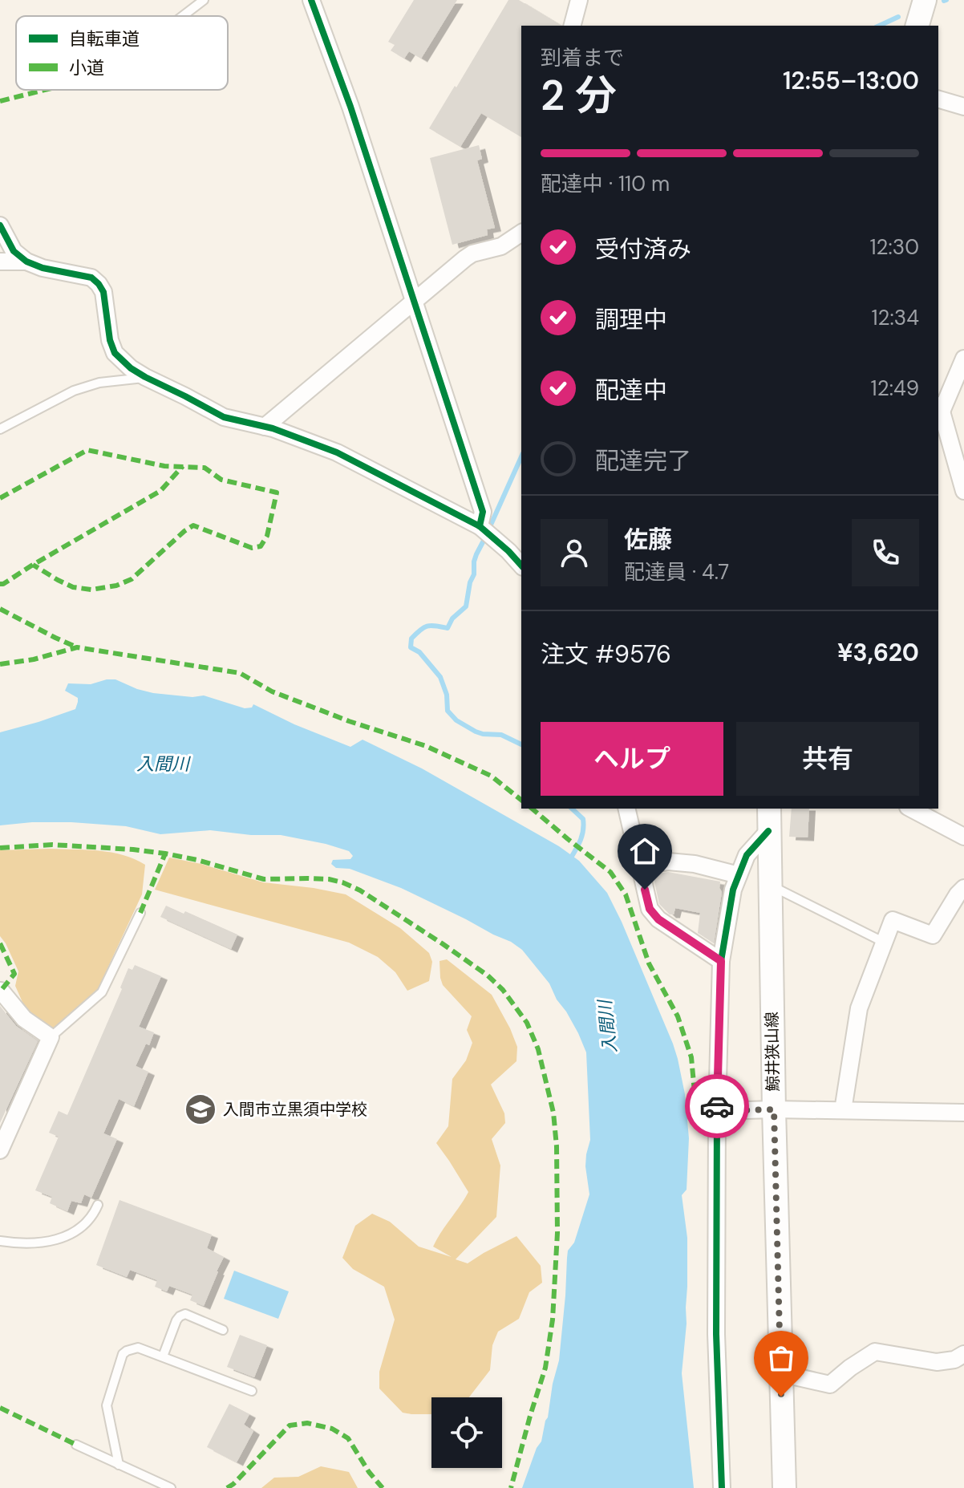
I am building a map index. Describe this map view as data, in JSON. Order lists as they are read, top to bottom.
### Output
{
  "streets": {
    "main road": ["鯨井狭山線"]
  },
  "water": ["入間川"],
  "places": {
    "school or university": ["入間市立黒須中学校"]
  },
  "legend": ["自転車道", "小道"],
  "page": {
    "heading": ["2 分", "到着まで", "12:55–13:00"],
    "panel": [
      "佐藤",
      "配達員 · 4.7",
      "注文 #9576",
      "¥3,620"
    ],
    "bar": "配達中 · 110 m",
    "list": [
      ["受付済み", "12:30"],
      ["調理中", "12:34"],
      ["配達中", "12:49"],
      "配達完了"
    ],
    "buttons": ["ヘルプ", "共有"]
  }
}
